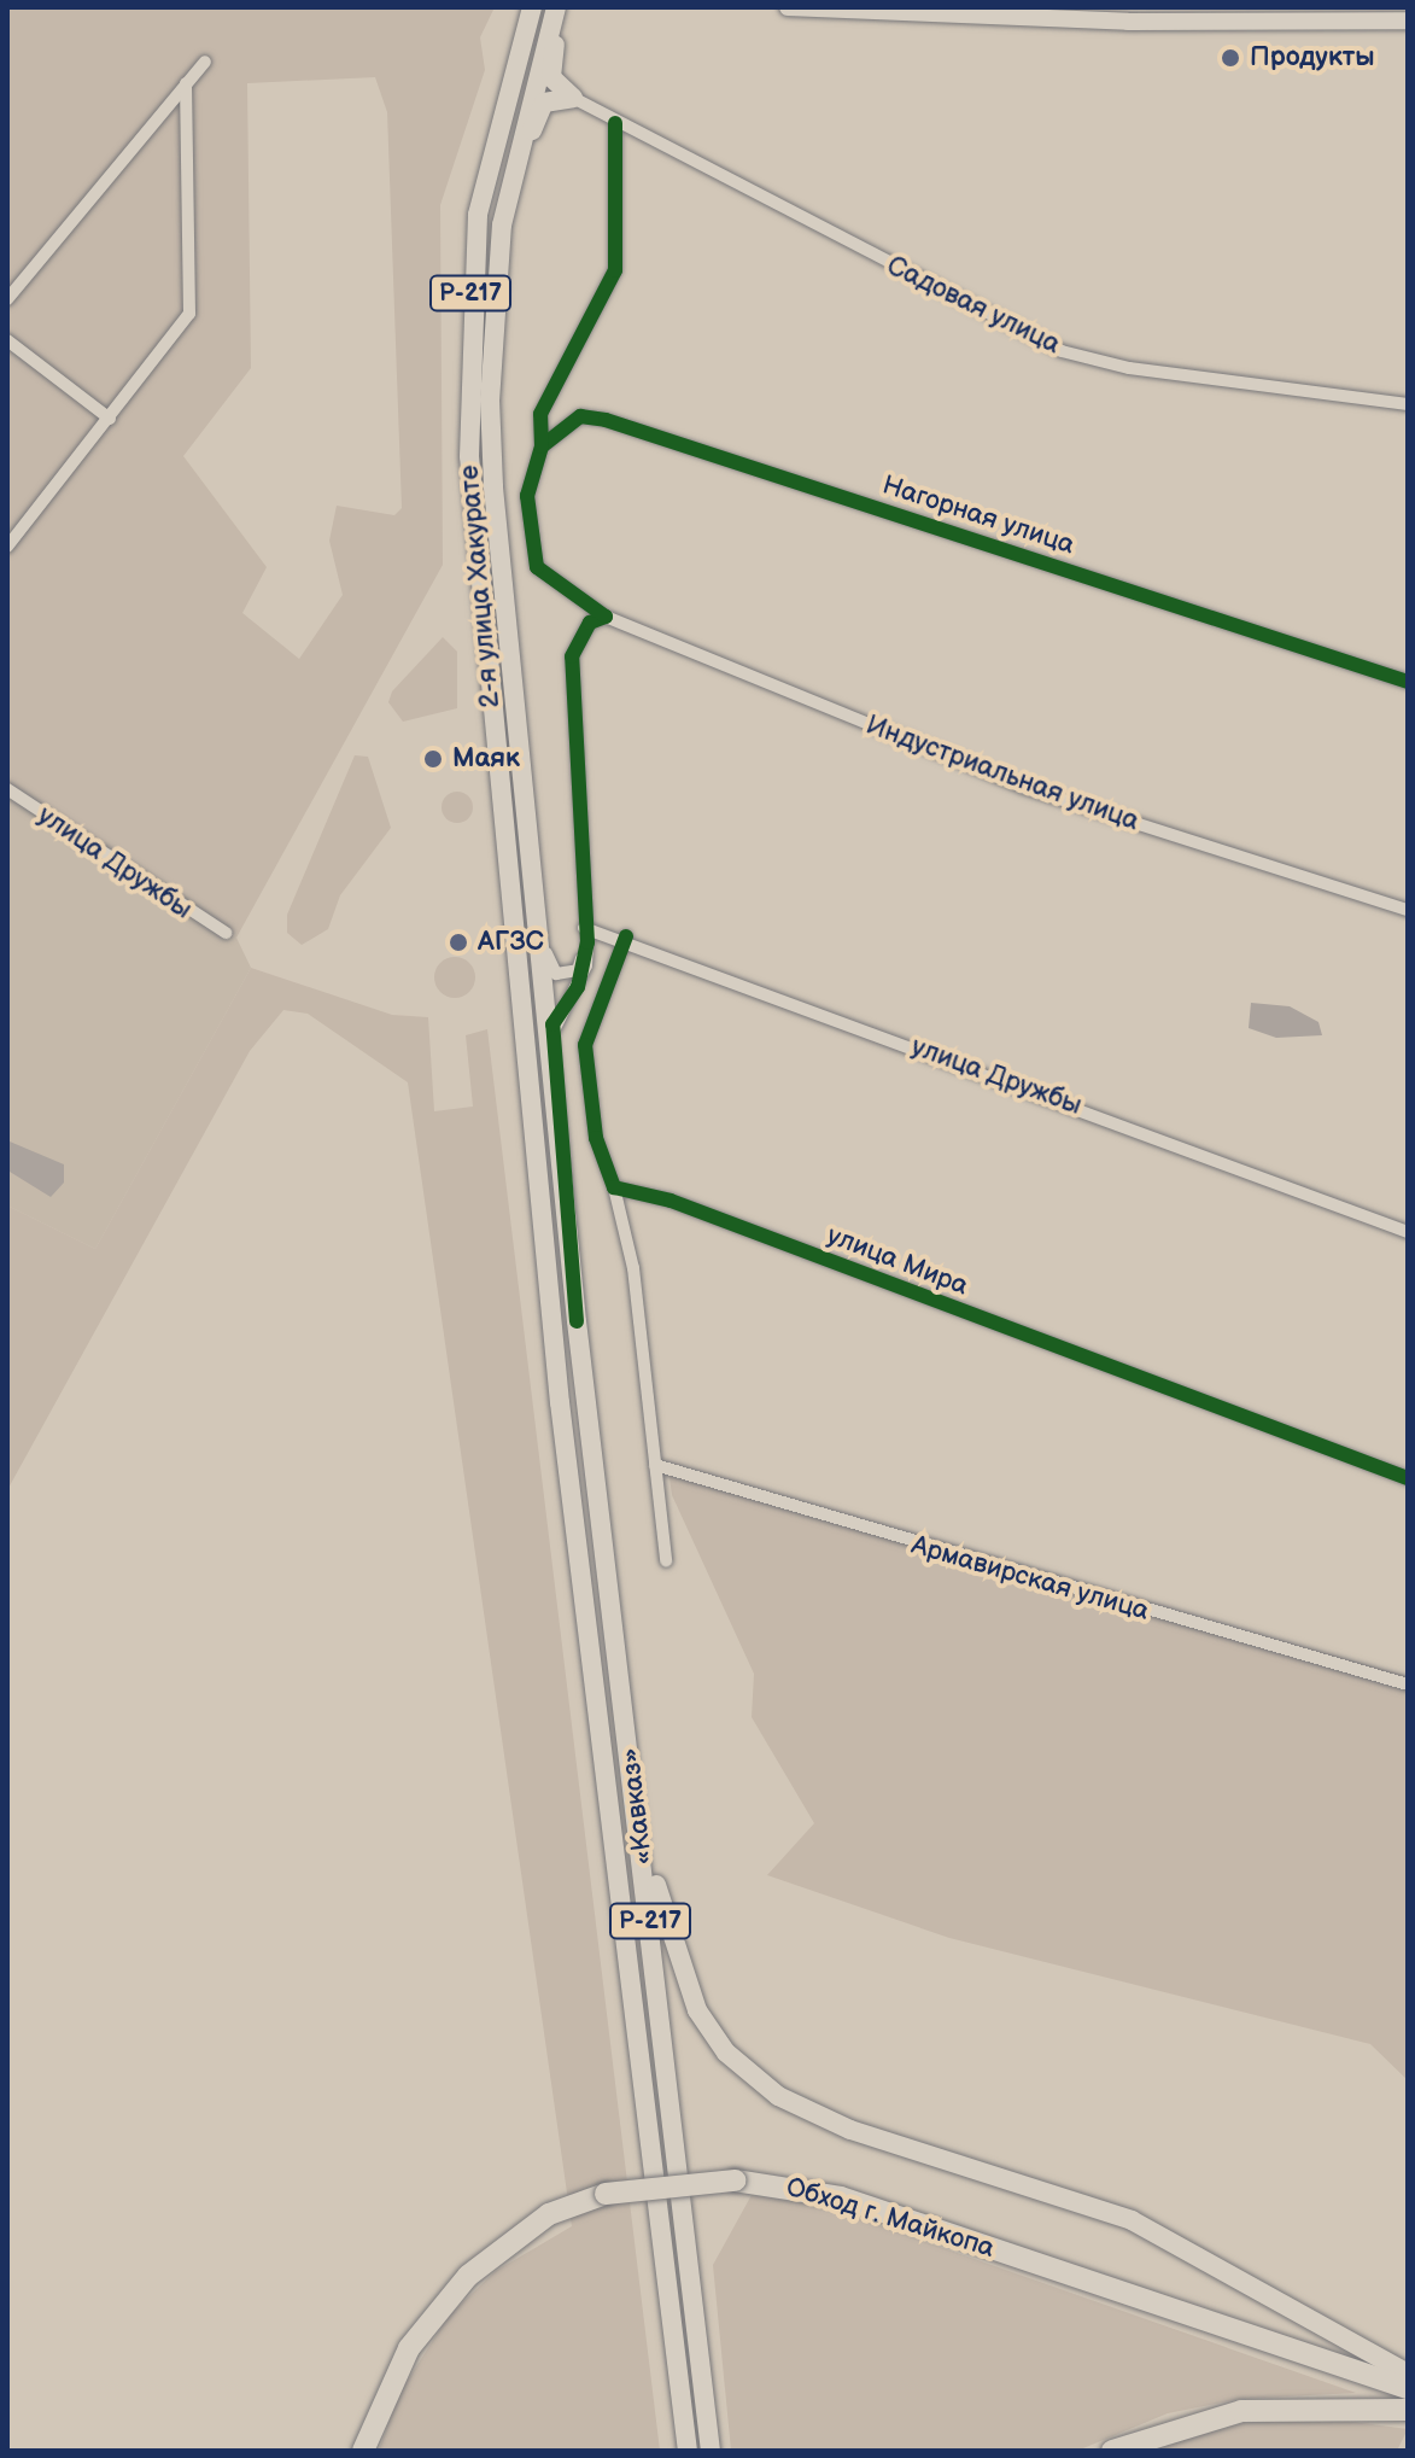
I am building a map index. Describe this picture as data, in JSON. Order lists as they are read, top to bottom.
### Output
{
  "streets": {
    "highway": ["Обход г. Майкопа"],
    "main road": ["Р-217", "2-я улица Хакурате", "«Кавказ»"],
    "street": [
      "Садовая улица",
      "Нагорная улица",
      "Индустриальная улица",
      "улица Дружбы",
      "улица Мира",
      "Армавирская улица"
    ]
  },
  "crossings": [
    ["Садовая улица", "Индустриальная улица"],
    ["Нагорная улица", "Индустриальная улица"],
    ["2-я улица Хакурате", "«Кавказ»"]
  ],
  "places": ["Продукты", "Маяк", "АГЗС"]
}
